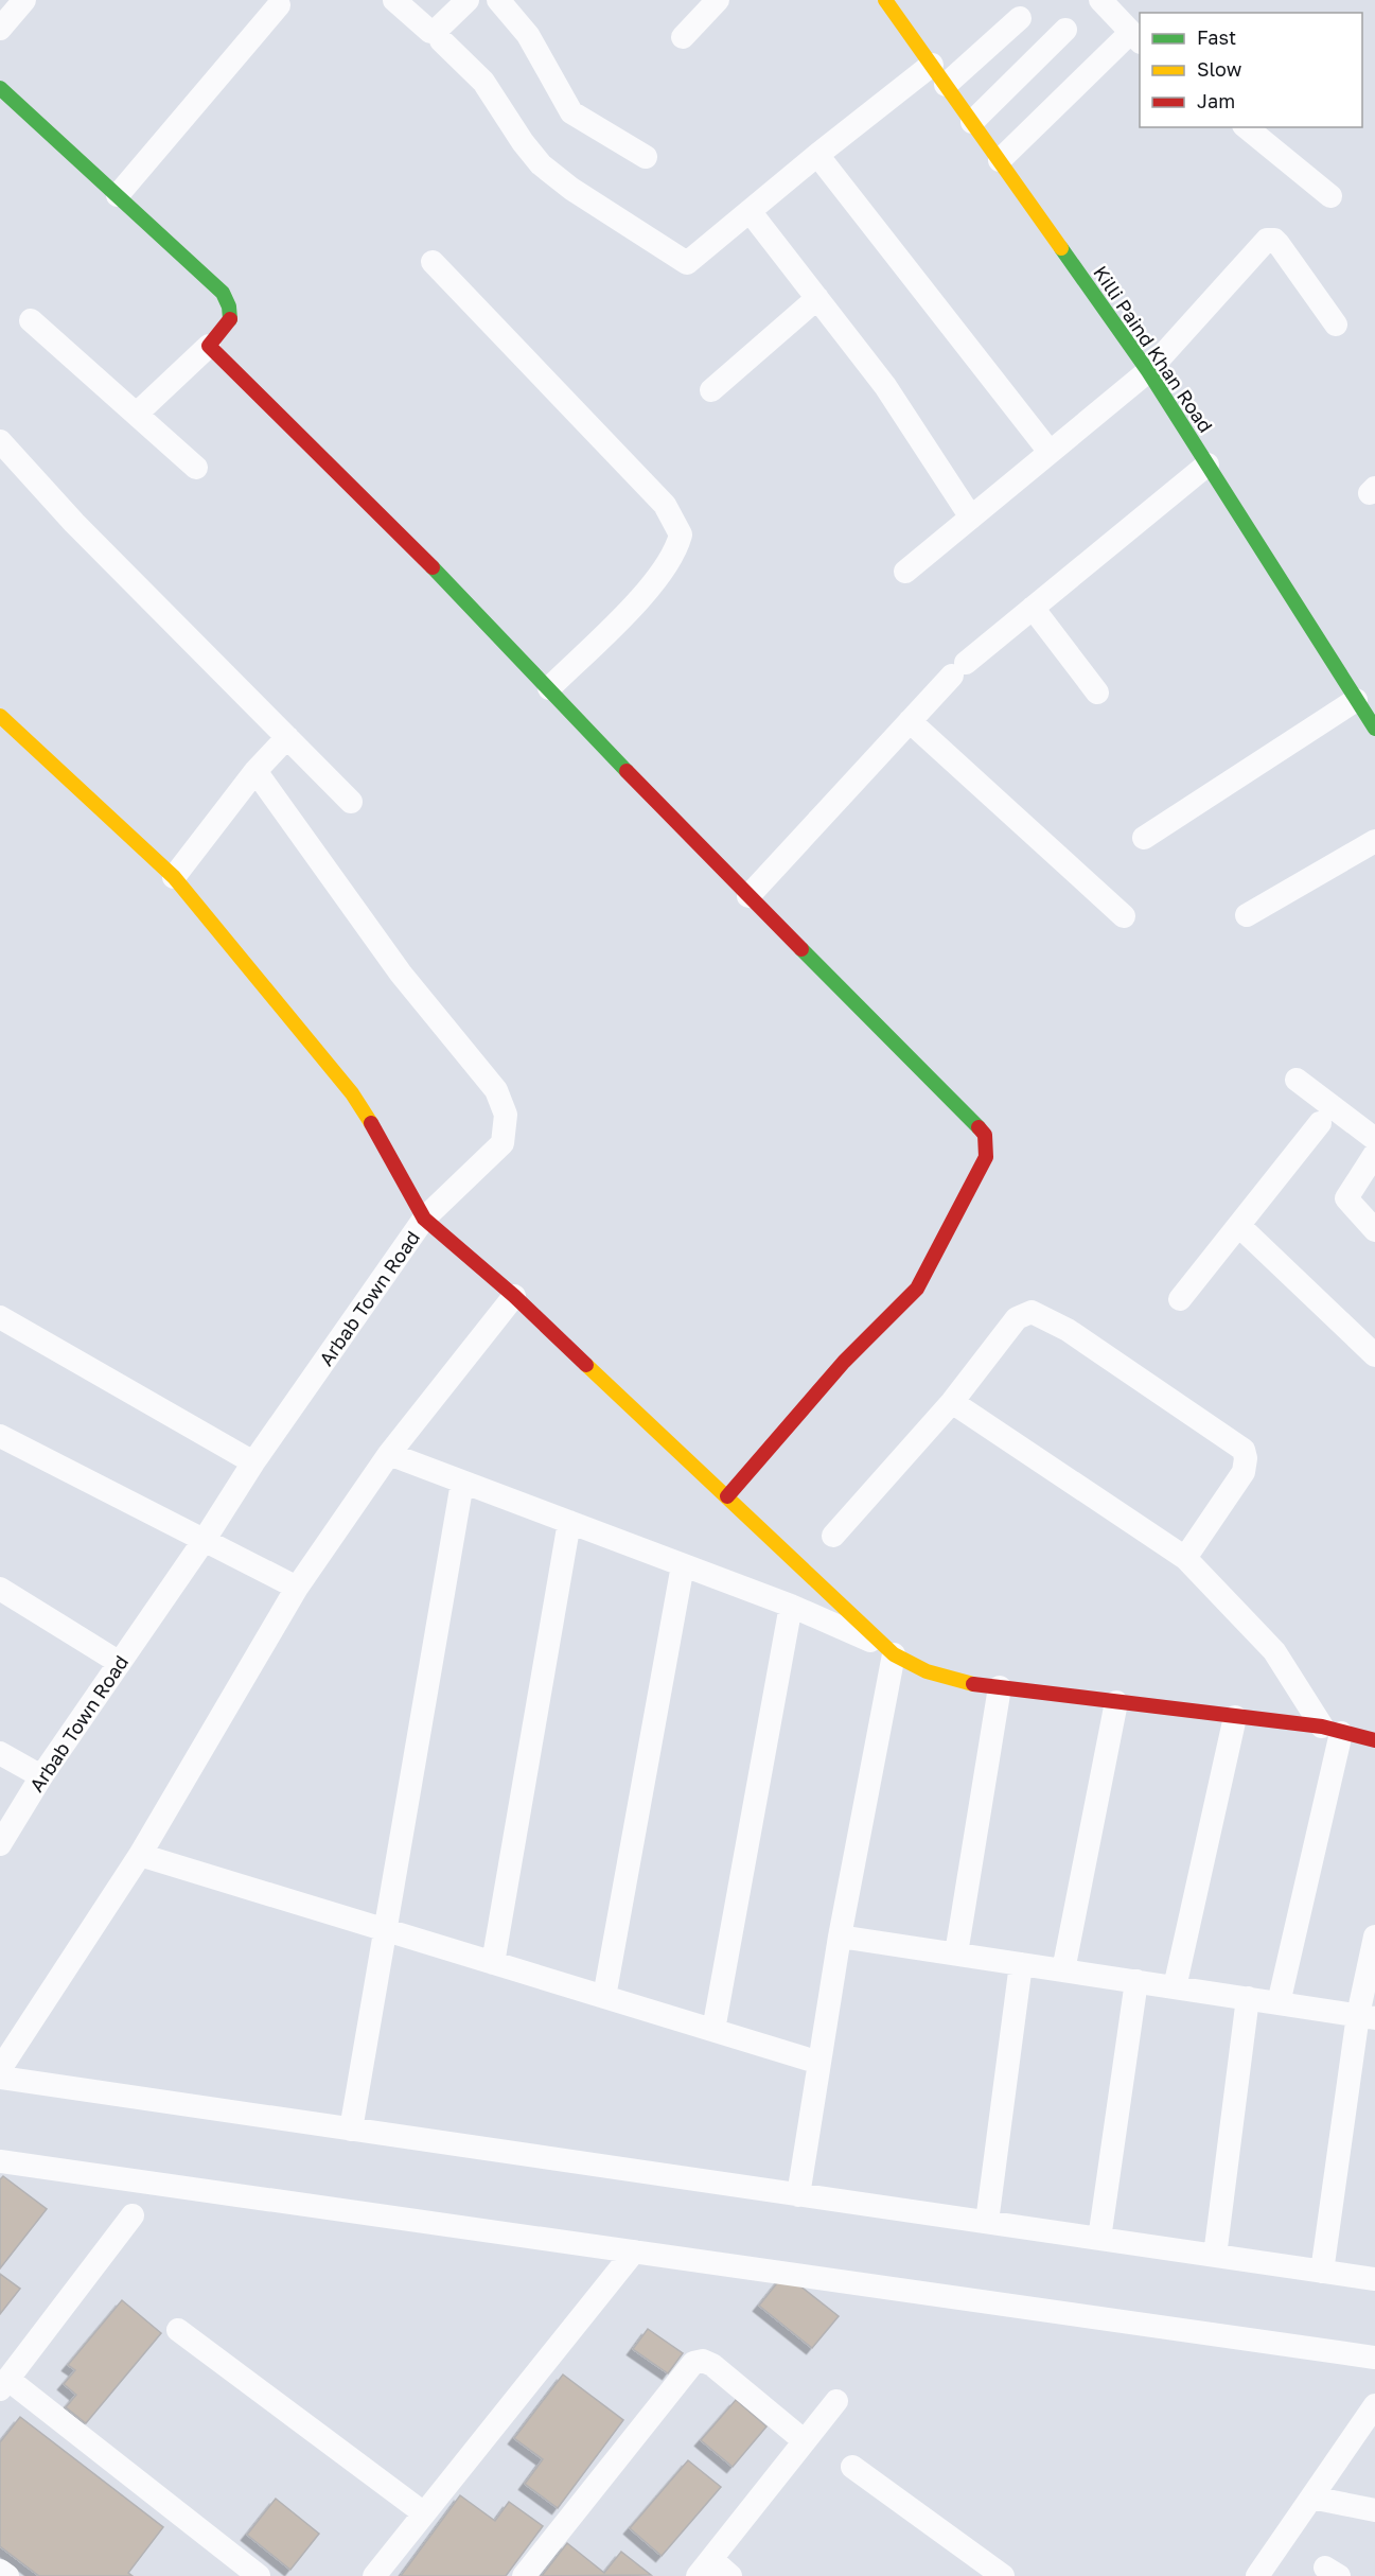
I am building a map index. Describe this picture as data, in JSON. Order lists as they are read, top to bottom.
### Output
{
  "streets": {
    "street": ["Killi Paind Khan Road", "Arbab Town Road"]
  },
  "legend": ["Fast", "Slow", "Jam"]
}
